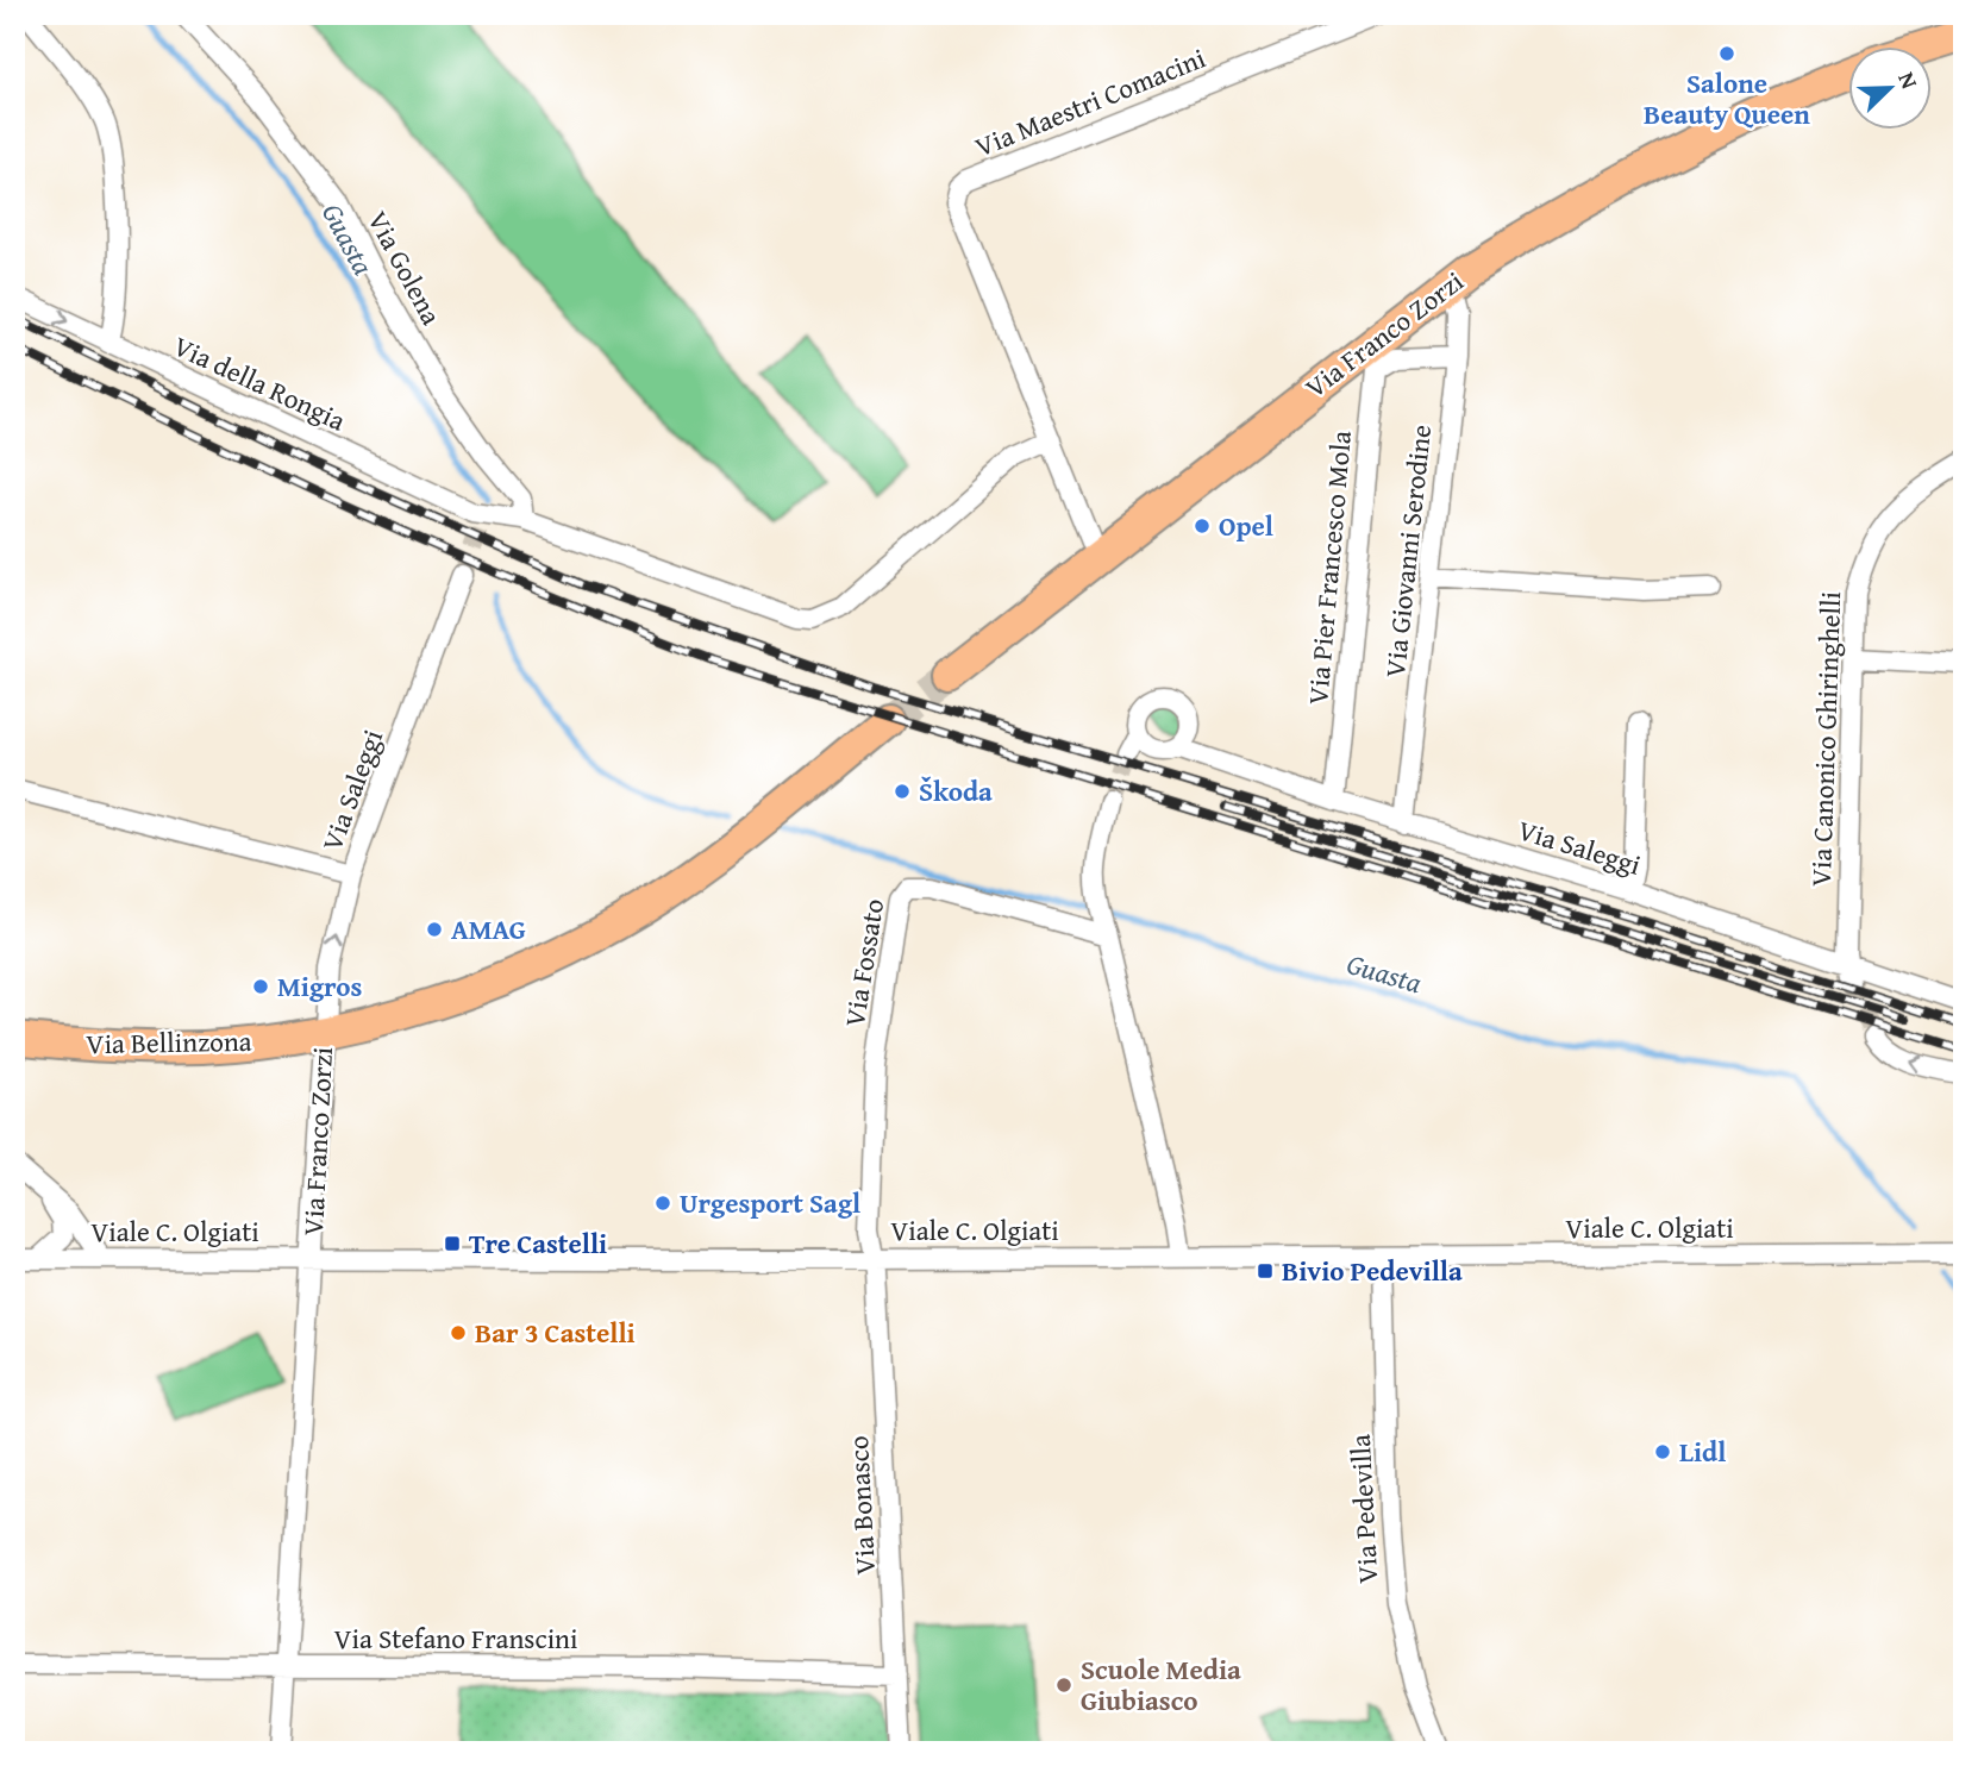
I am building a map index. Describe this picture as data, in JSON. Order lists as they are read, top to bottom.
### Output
{
  "streets": {
    "main road": ["Via Franco Zorzi", "Via Bellinzona"],
    "street": [
      "Via Maestri Comacini",
      "Via Golena",
      "Via della Rongia",
      "Via Giovanni Serodine",
      "Via Pier Francesco Mola",
      "Via Canonico Ghiringhelli",
      "Via Saleggi",
      "Via Fossato",
      "Viale C. Olgiati",
      "Via Bonasco",
      "Via Pedevilla",
      "Via Stefano Franscini"
    ]
  },
  "crossings": [
    ["Via Maestri Comacini", "Via Franco Zorzi"],
    ["Via Golena", "Via della Rongia"],
    ["Via Franco Zorzi", "Via Giovanni Serodine"],
    ["Via Franco Zorzi", "Via Saleggi"],
    ["Via Franco Zorzi", "Via Bellinzona"],
    ["Via Franco Zorzi", "Viale C. Olgiati"],
    ["Via Franco Zorzi", "Via Stefano Franscini"],
    ["Via Giovanni Serodine", "Via Pier Francesco Mola"],
    ["Via Giovanni Serodine", "Via Saleggi"],
    ["Via Pier Francesco Mola", "Via Saleggi"],
    ["Via Canonico Ghiringhelli", "Via Saleggi"],
    ["Via Saleggi", "Via Bellinzona"],
    ["Via Fossato", "Viale C. Olgiati"],
    ["Via Fossato", "Via Bonasco"],
    ["Viale C. Olgiati", "Via Bonasco"],
    ["Viale C. Olgiati", "Via Pedevilla"],
    ["Via Bonasco", "Via Stefano Franscini"]
  ],
  "water": ["Guasta"],
  "places": {
    "other": [
      "Salone Beauty Queen",
      "Opel",
      "Škoda",
      "AMAG",
      "Migros",
      "Urgesport Sagl",
      "Bar 3 Castelli",
      "Lidl",
      "Scuole Media Giubiasco"
    ],
    "transit": ["Tre Castelli", "Bivio Pedevilla"]
  },
  "north": "top right"
}
